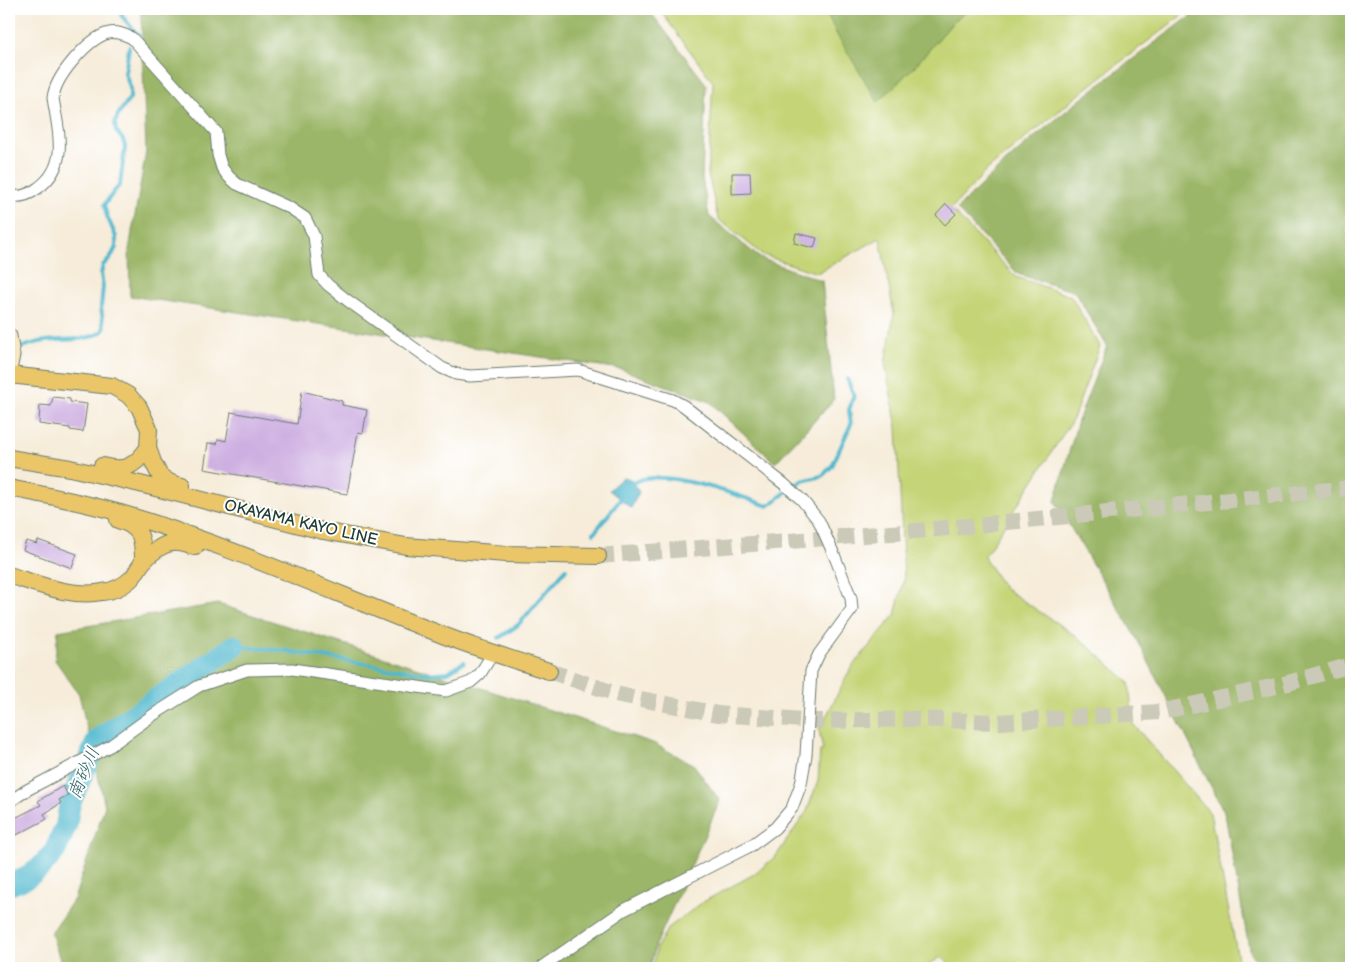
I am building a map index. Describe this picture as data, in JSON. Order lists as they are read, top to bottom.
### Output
{
  "streets": {
    "main road": ["OKAYAMA KAYO LINE"]
  },
  "water": ["南砂川"]
}
